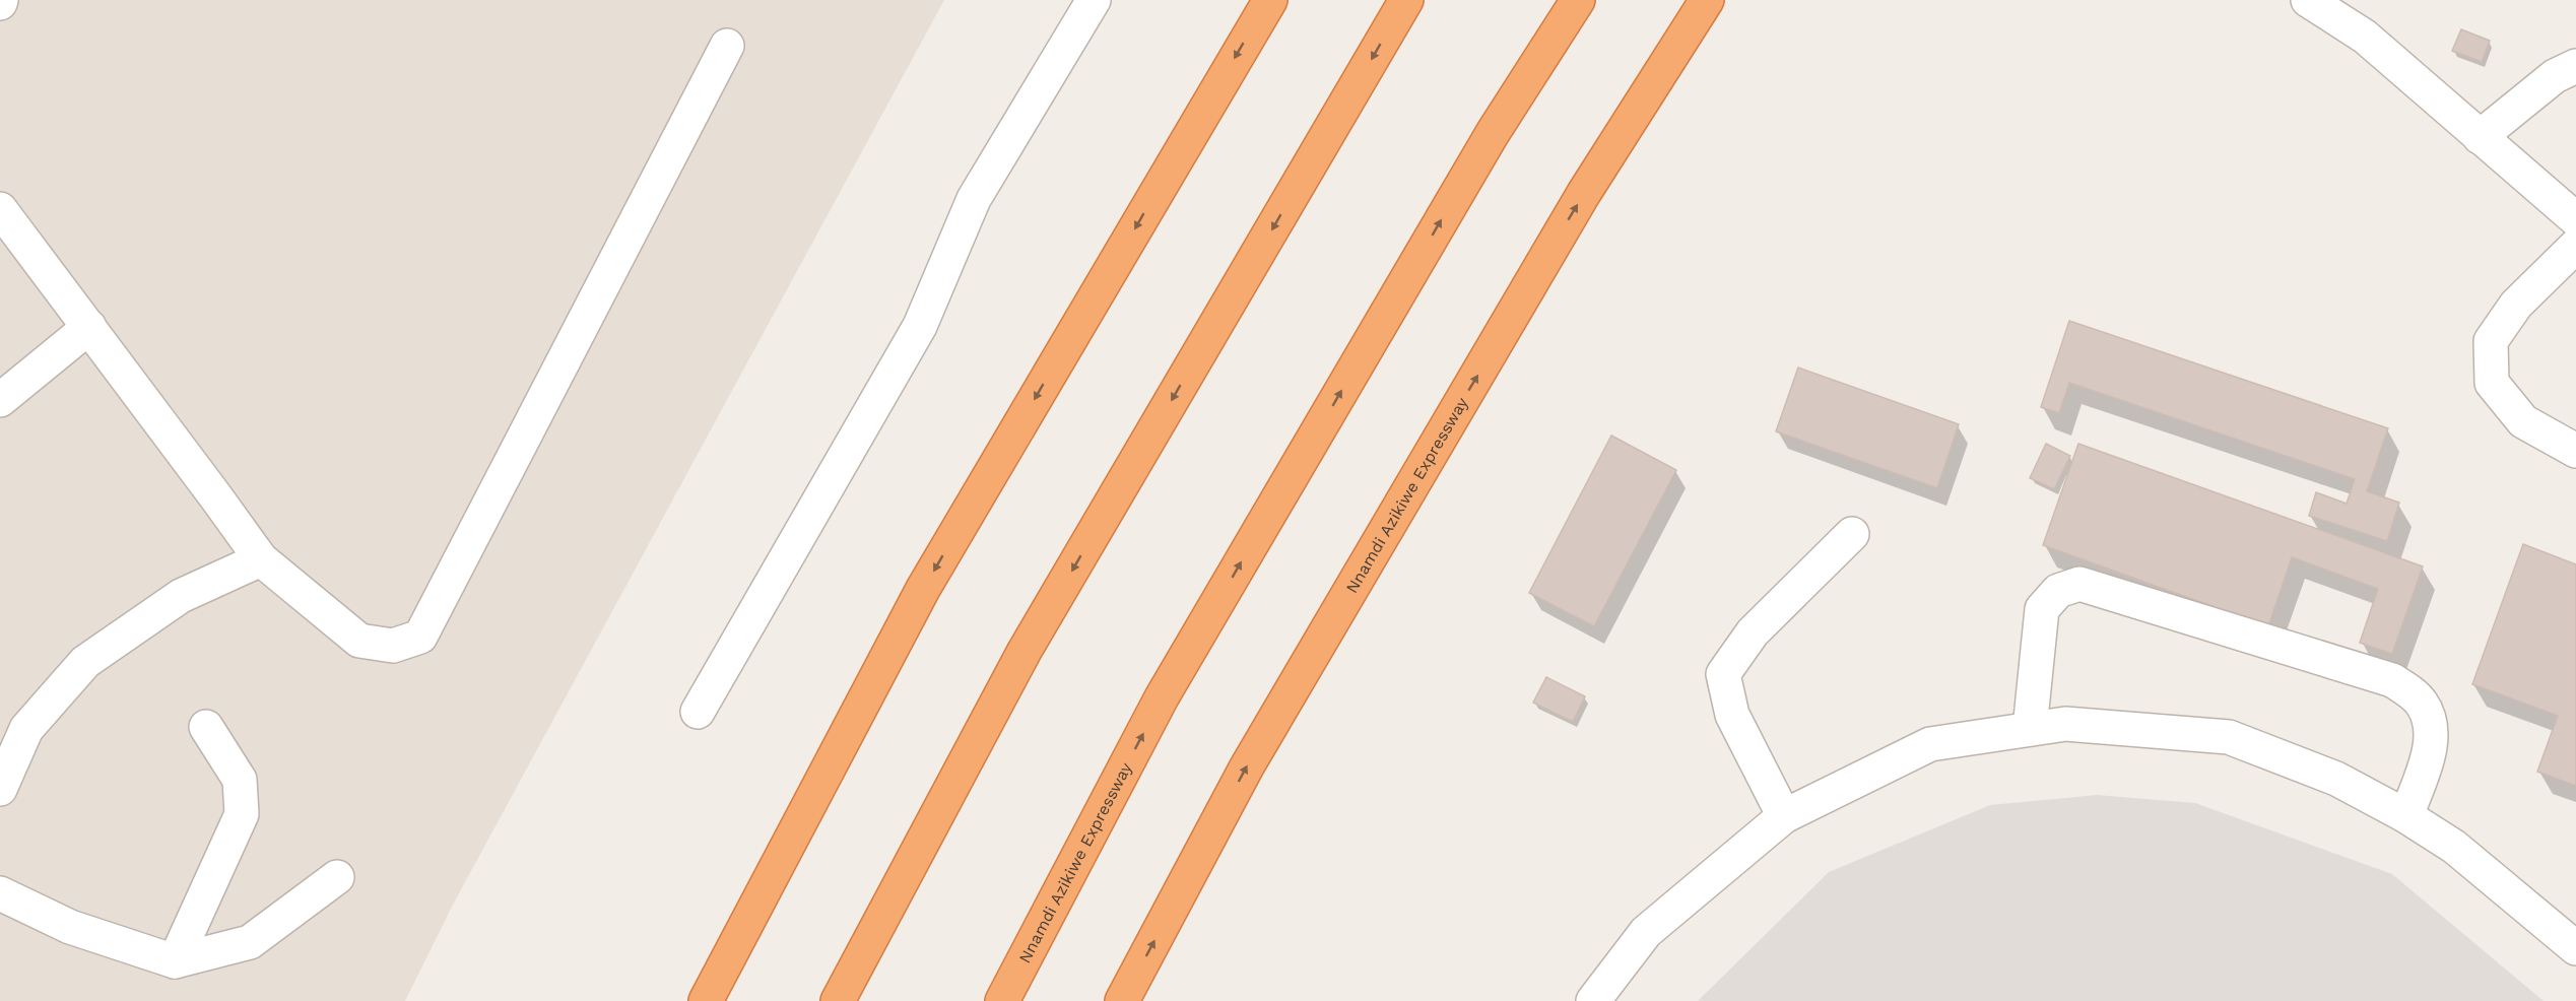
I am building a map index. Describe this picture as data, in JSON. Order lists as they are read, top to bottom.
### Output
{
  "streets": {
    "highway": ["Nnamdi Azikiwe Expressway"]
  }
}
